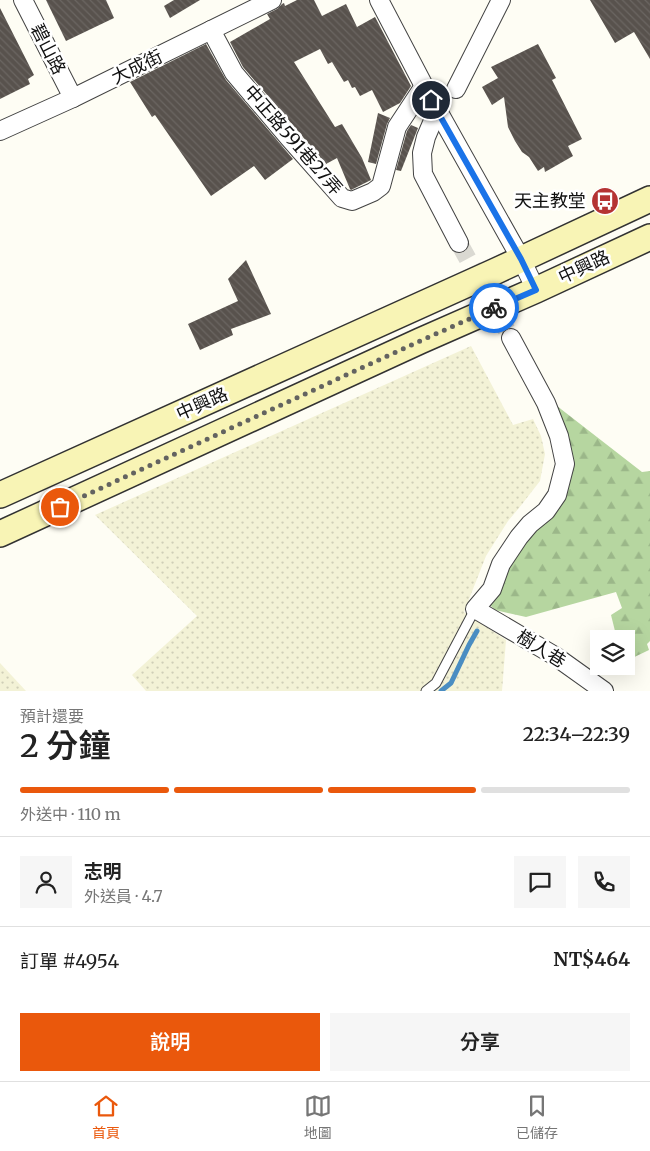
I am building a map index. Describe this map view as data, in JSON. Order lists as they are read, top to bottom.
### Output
{
  "streets": {
    "street": [
      "碧山路",
      "大成街",
      "中正路591巷27弄",
      "中興路",
      "樹人巷"
    ]
  },
  "crossings": [
    ["碧山路", "大成街"],
    ["大成街", "中正路591巷27弄"]
  ],
  "places": {
    "bus stop": ["天主教堂"]
  },
  "page": {
    "heading": ["2 分鐘", "預計還要", "22:34–22:39"],
    "panel": [
      "志明",
      "外送員 · 4.7",
      "訂單 #4954",
      "NT$464"
    ],
    "bar": "外送中 · 110 m",
    "buttons": ["說明", "分享"],
    "tabs": ["首頁", "地圖", "已儲存"]
  }
}
